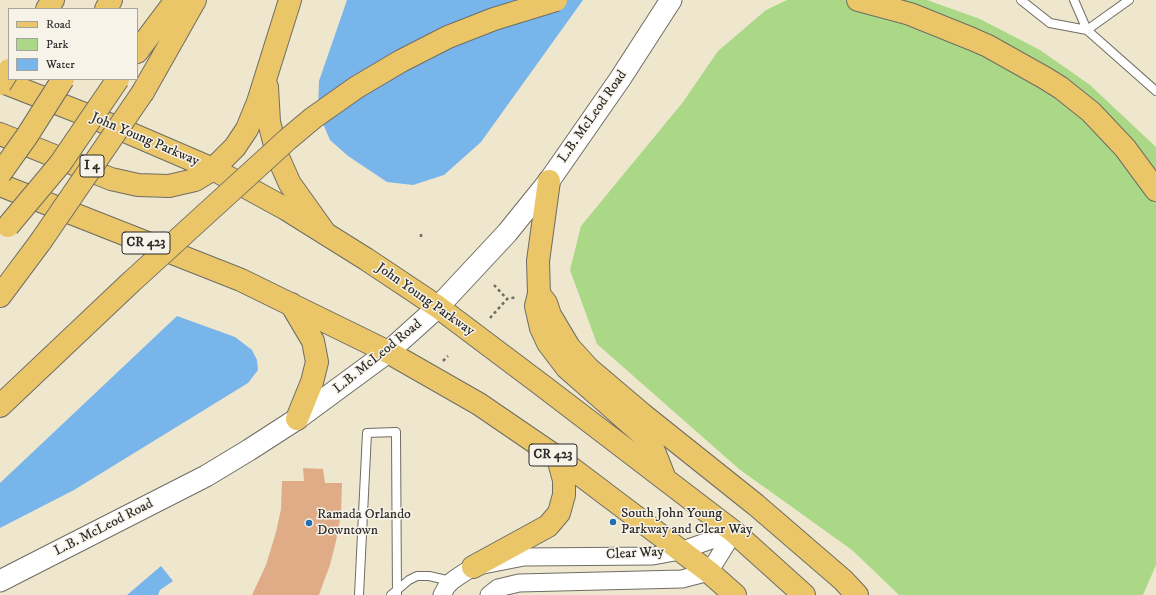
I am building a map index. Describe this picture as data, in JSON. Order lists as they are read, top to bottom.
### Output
{
  "streets": {
    "main road": ["John Young Parkway", "I 4", "CR 423"],
    "street": ["L.B. McLeod Road", "Clear Way"]
  },
  "crossings": [
    ["L.B. McLeod Road", "John Young Parkway"],
    ["L.B. McLeod Road", "CR 423"],
    ["John Young Parkway", "Clear Way"],
    ["CR 423", "Clear Way"]
  ],
  "places": ["South John Young Parkway and Clear Way", "Ramada Orlando Downtown"],
  "legend": ["Road", "Park", "Water"]
}
